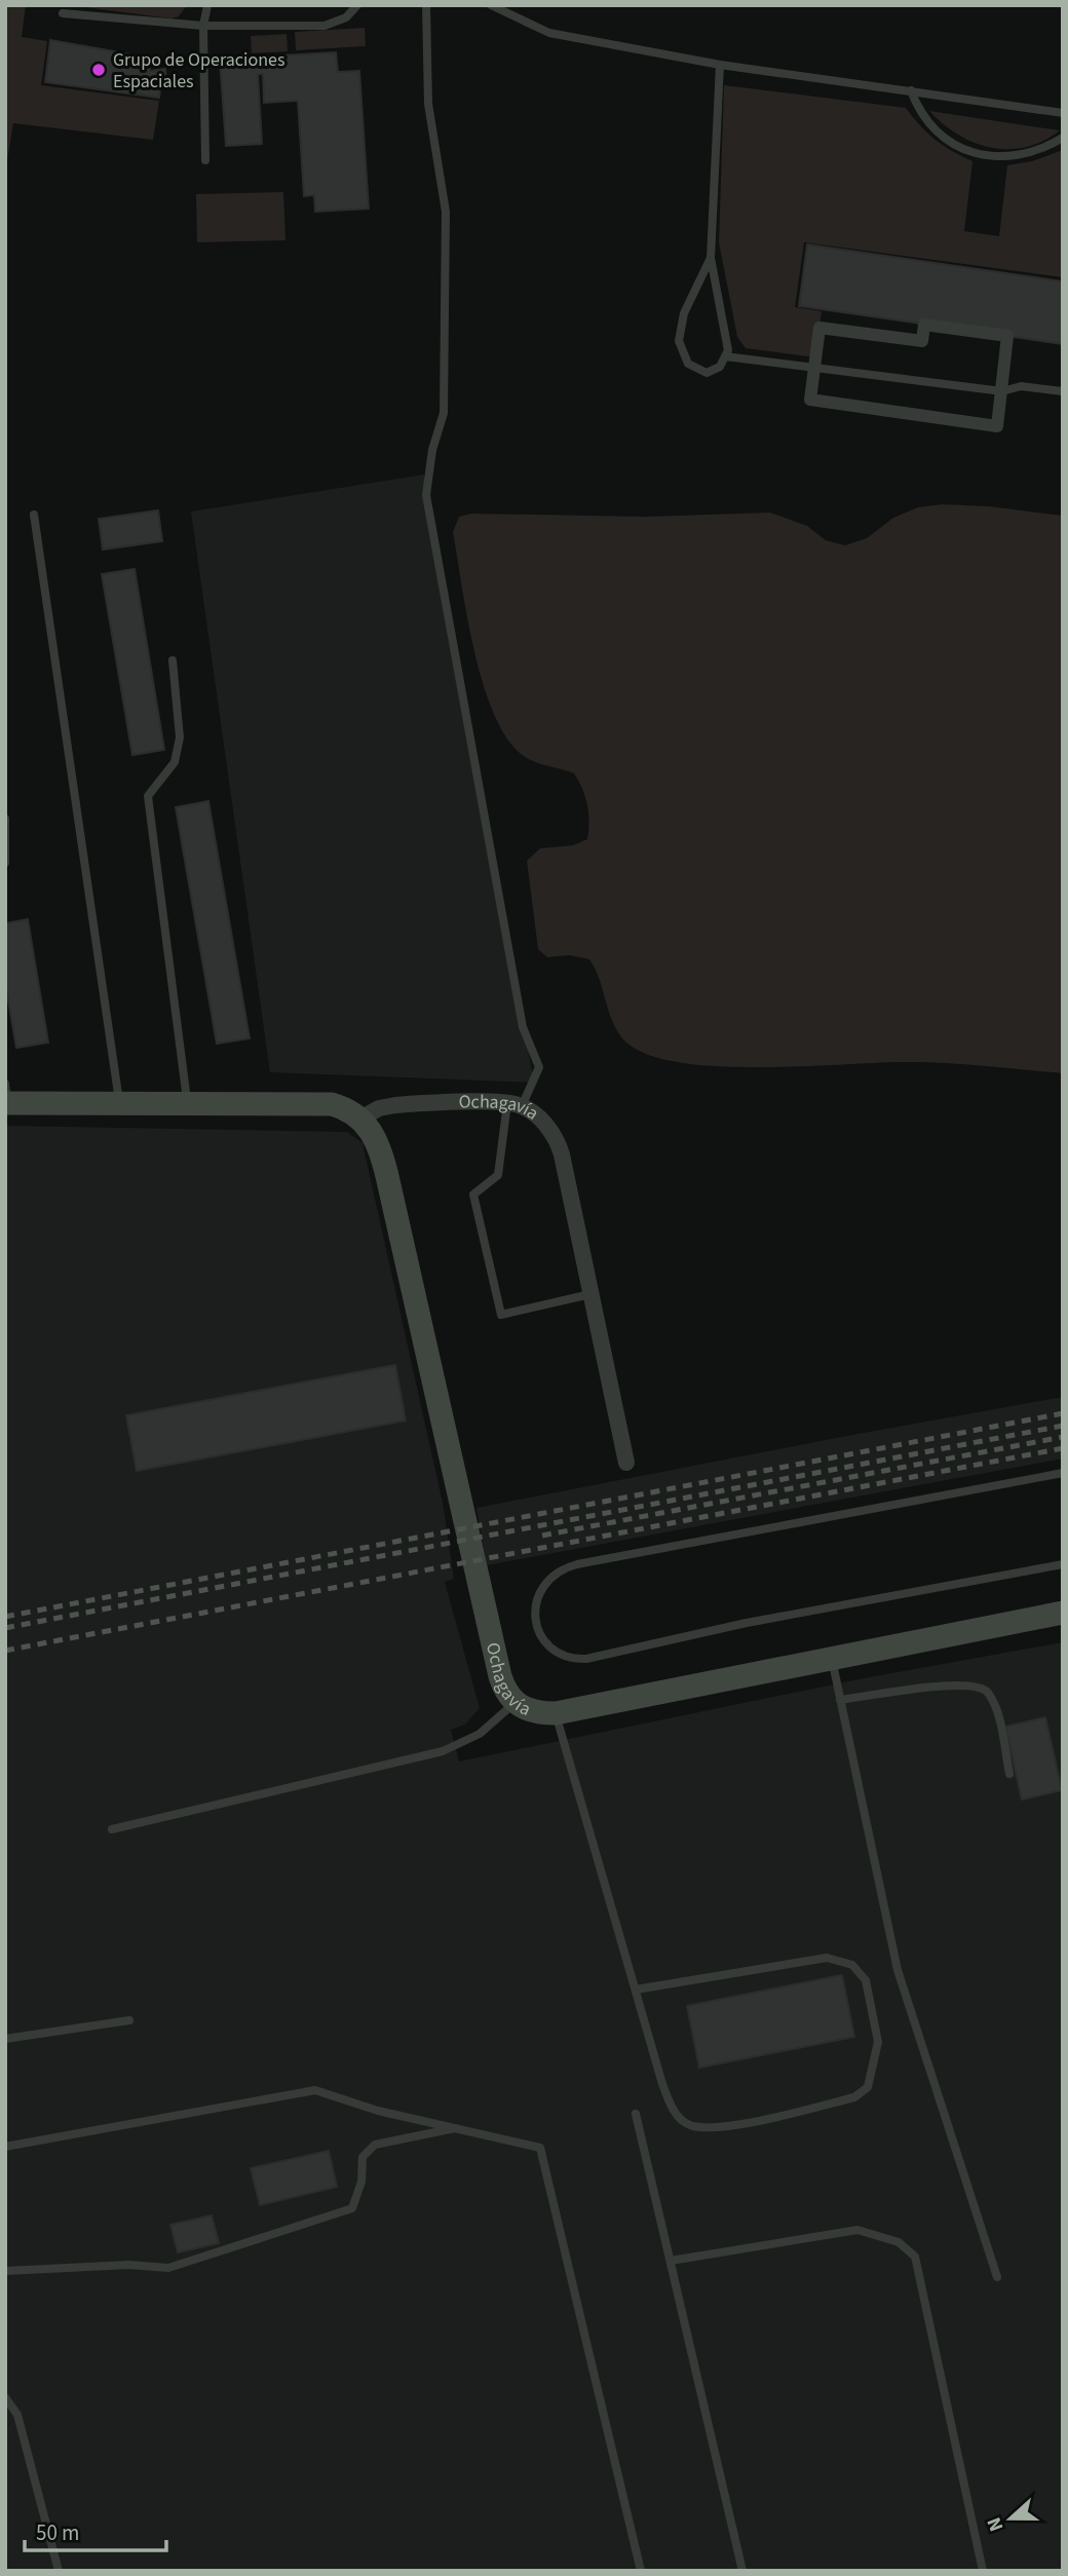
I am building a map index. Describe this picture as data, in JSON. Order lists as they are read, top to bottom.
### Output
{
  "streets": {
    "main road": ["Ochagavía"]
  },
  "places": ["Grupo de Operaciones Espaciales"],
  "scale_bar": "50 m",
  "north": "left"
}
